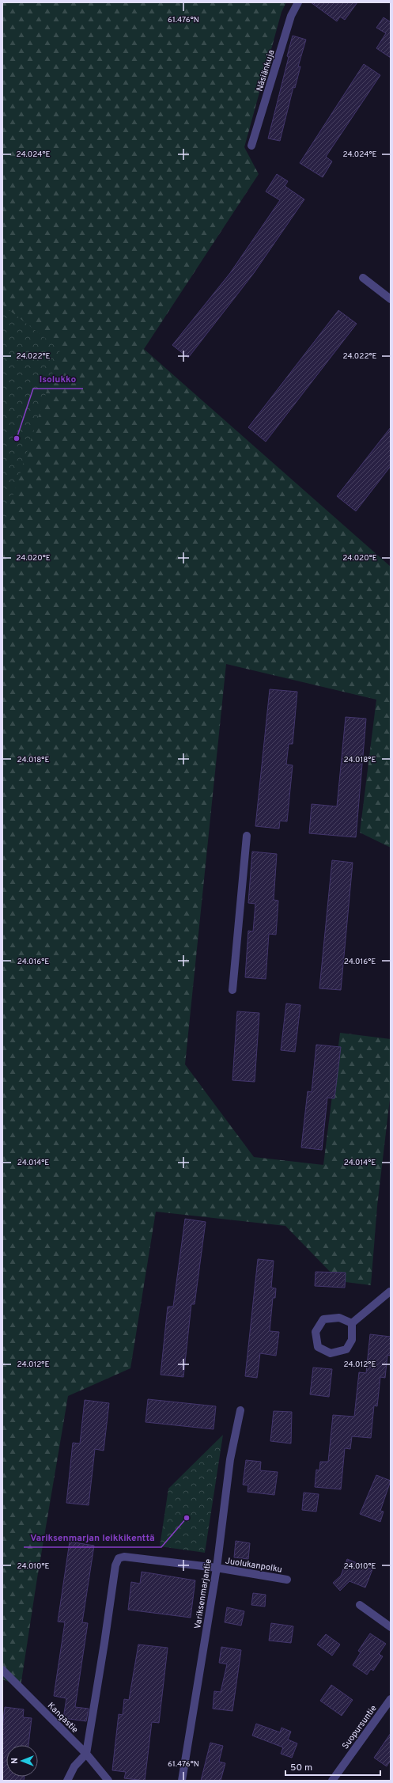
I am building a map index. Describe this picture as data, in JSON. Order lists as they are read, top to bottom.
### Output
{
  "streets": {
    "street": [
      "Näsiänkuja",
      "Juolukanpolku",
      "Variksenmarjantie",
      "Kangastie",
      "Suopursuntie"
    ]
  },
  "crossings": [
    ["Juolukanpolku", "Variksenmarjantie"],
    ["Juolukanpolku", "Kangastie"]
  ],
  "places": ["Isolukko", "Variksenmarjan leikkikenttä"],
  "scale_bar": "50 m",
  "north": "left",
  "coordinates": [
    "61.476°N",
    "24.024°E",
    "24.022°E",
    "24.020°E",
    "24.018°E",
    "24.016°E",
    "24.014°E",
    "24.012°E",
    "24.010°E"
  ]
}
